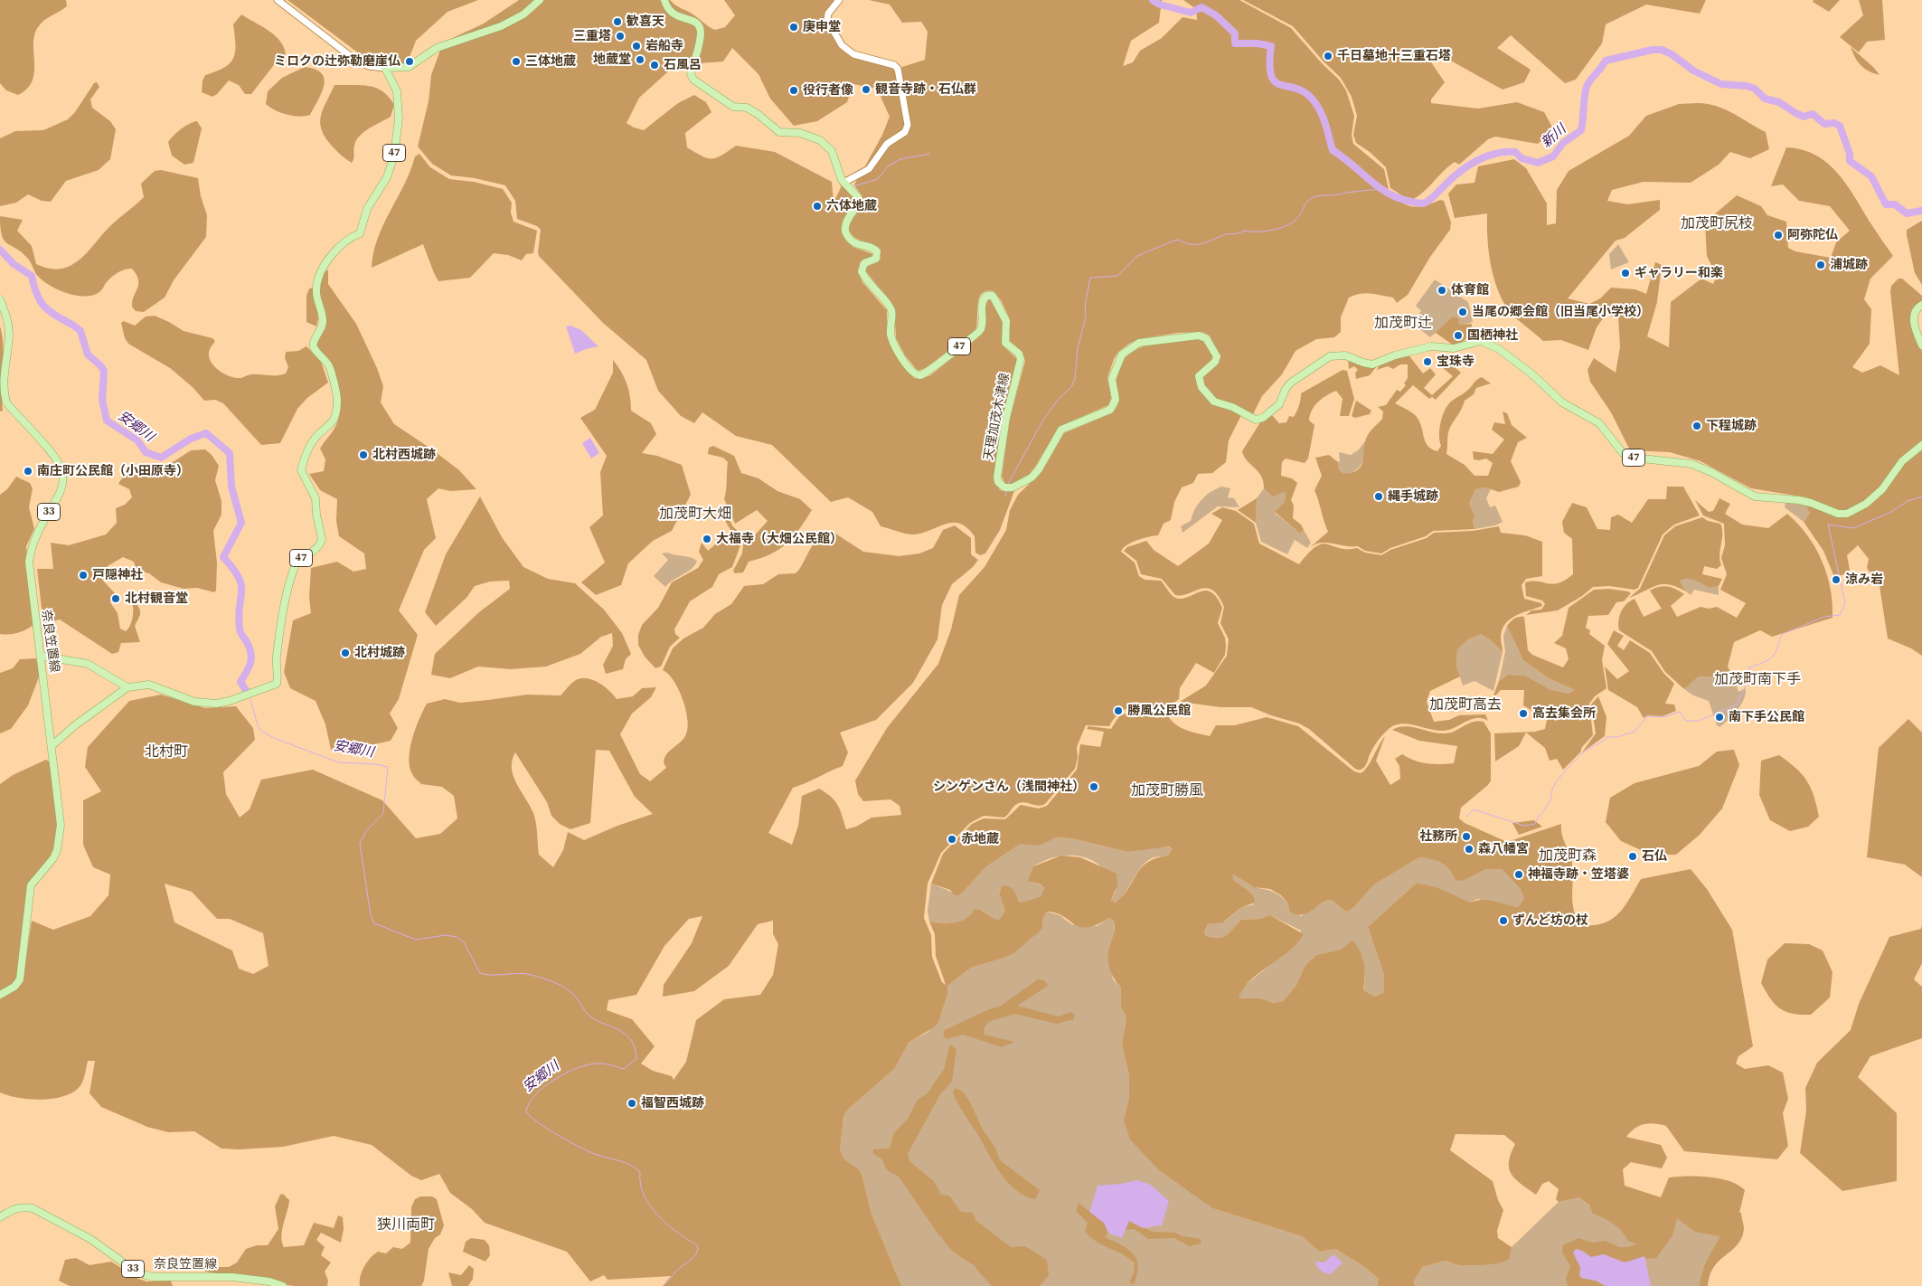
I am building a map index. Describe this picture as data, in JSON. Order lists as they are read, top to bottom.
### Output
{
  "streets": {
    "main road": [
      "47",
      "天理加茂木津線",
      "33",
      "奈良笠置線"
    ]
  },
  "districts": [
    "加茂町尻枝",
    "加茂町辻",
    "加茂町大畑",
    "加茂町南下手",
    "加茂町高去",
    "北村町",
    "加茂町勝風",
    "加茂町森",
    "狭川両町"
  ],
  "water": ["新川", "安郷川"],
  "places": [
    "歓喜天",
    "庚申堂",
    "三重塔",
    "岩船寺",
    "千日墓地十三重石塔",
    "地蔵堂",
    "ミロクの辻弥勒磨崖仏",
    "三体地蔵",
    "石風呂",
    "観音寺跡・石仏群",
    "役行者像",
    "六体地蔵",
    "阿弥陀仏",
    "浦城跡",
    "ギャラリー和楽",
    "体育館",
    "当尾の郷会館（旧当尾小学校）",
    "国栖神社",
    "宝珠寺",
    "下程城跡",
    "北村西城跡",
    "南庄町公民館（小田原寺）",
    "縄手城跡",
    "大福寺（大畑公民館）",
    "戸隠神社",
    "涼み岩",
    "北村観音堂",
    "北村城跡",
    "勝風公民館",
    "高去集会所",
    "南下手公民館",
    "シンゲンさん（浅間神社）",
    "社務所",
    "赤地蔵",
    "森八幡宮",
    "石仏",
    "神福寺跡・笠塔婆",
    "ずんど坊の杖",
    "福智西城跡"
  ]
}
